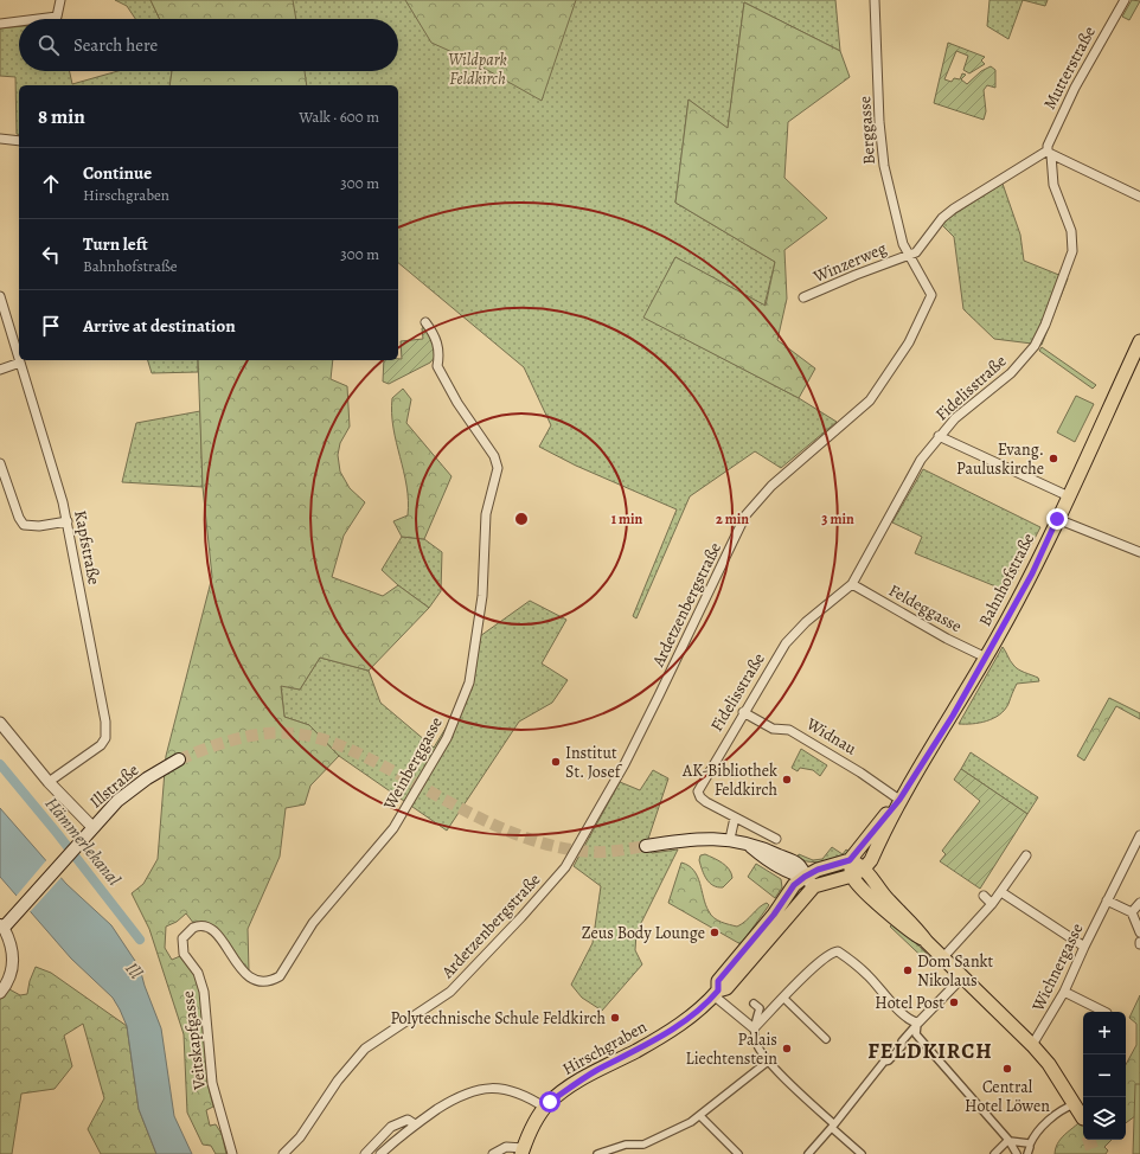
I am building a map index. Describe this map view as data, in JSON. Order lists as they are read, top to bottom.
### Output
{
  "streets": {
    "main road": ["Bahnhofstraße", "Illstraße", "Hirschgraben"],
    "street": [
      "Mutterstraße",
      "Berggasse",
      "Winzerweg",
      "Fidelisstraße",
      "Kapfstraße",
      "Ardetzenbergstraße",
      "Feldeggasse",
      "Widnau",
      "Weinberggasse",
      "Wichnergasse",
      "Veitskapfgasse"
    ]
  },
  "crossings": [
    ["Mutterstraße", "Fidelisstraße"],
    ["Berggasse", "Winzerweg"],
    ["Berggasse", "Ardetzenbergstraße"],
    ["Winzerweg", "Ardetzenbergstraße"],
    ["Fidelisstraße", "Feldeggasse"],
    ["Fidelisstraße", "Widnau"],
    ["Bahnhofstraße", "Feldeggasse"],
    ["Bahnhofstraße", "Widnau"],
    ["Bahnhofstraße", "Hirschgraben"],
    ["Weinberggasse", "Veitskapfgasse"]
  ],
  "districts": ["FELDKIRCH"],
  "water": ["Hämmerlekanal", "Ill"],
  "parks": ["Wildpark Feldkirch"],
  "places": [
    "Evang. Pauluskirche",
    "Institut St. Josef",
    "AK-Bibliothek Feldkirch",
    "Zeus Body Lounge",
    "Dom Sankt Nikolaus",
    "Hotel Post",
    "Polytechnische Schule Feldkirch",
    "Palais Liechtenstein",
    "Central Hotel Löwen"
  ],
  "page": {
    "search": "Search here",
    "heading": ["8 min", "Walk · 600 m"],
    "list": [
      ["Continue", "Hirschgraben", "300 m"],
      ["Turn left", "Bahnhofstraße", "300 m"],
      "Arrive at destination"
    ],
    "map_buttons": ["+", "−"]
  },
  "rings": ["1 min", "2 min", "3 min"]
}
